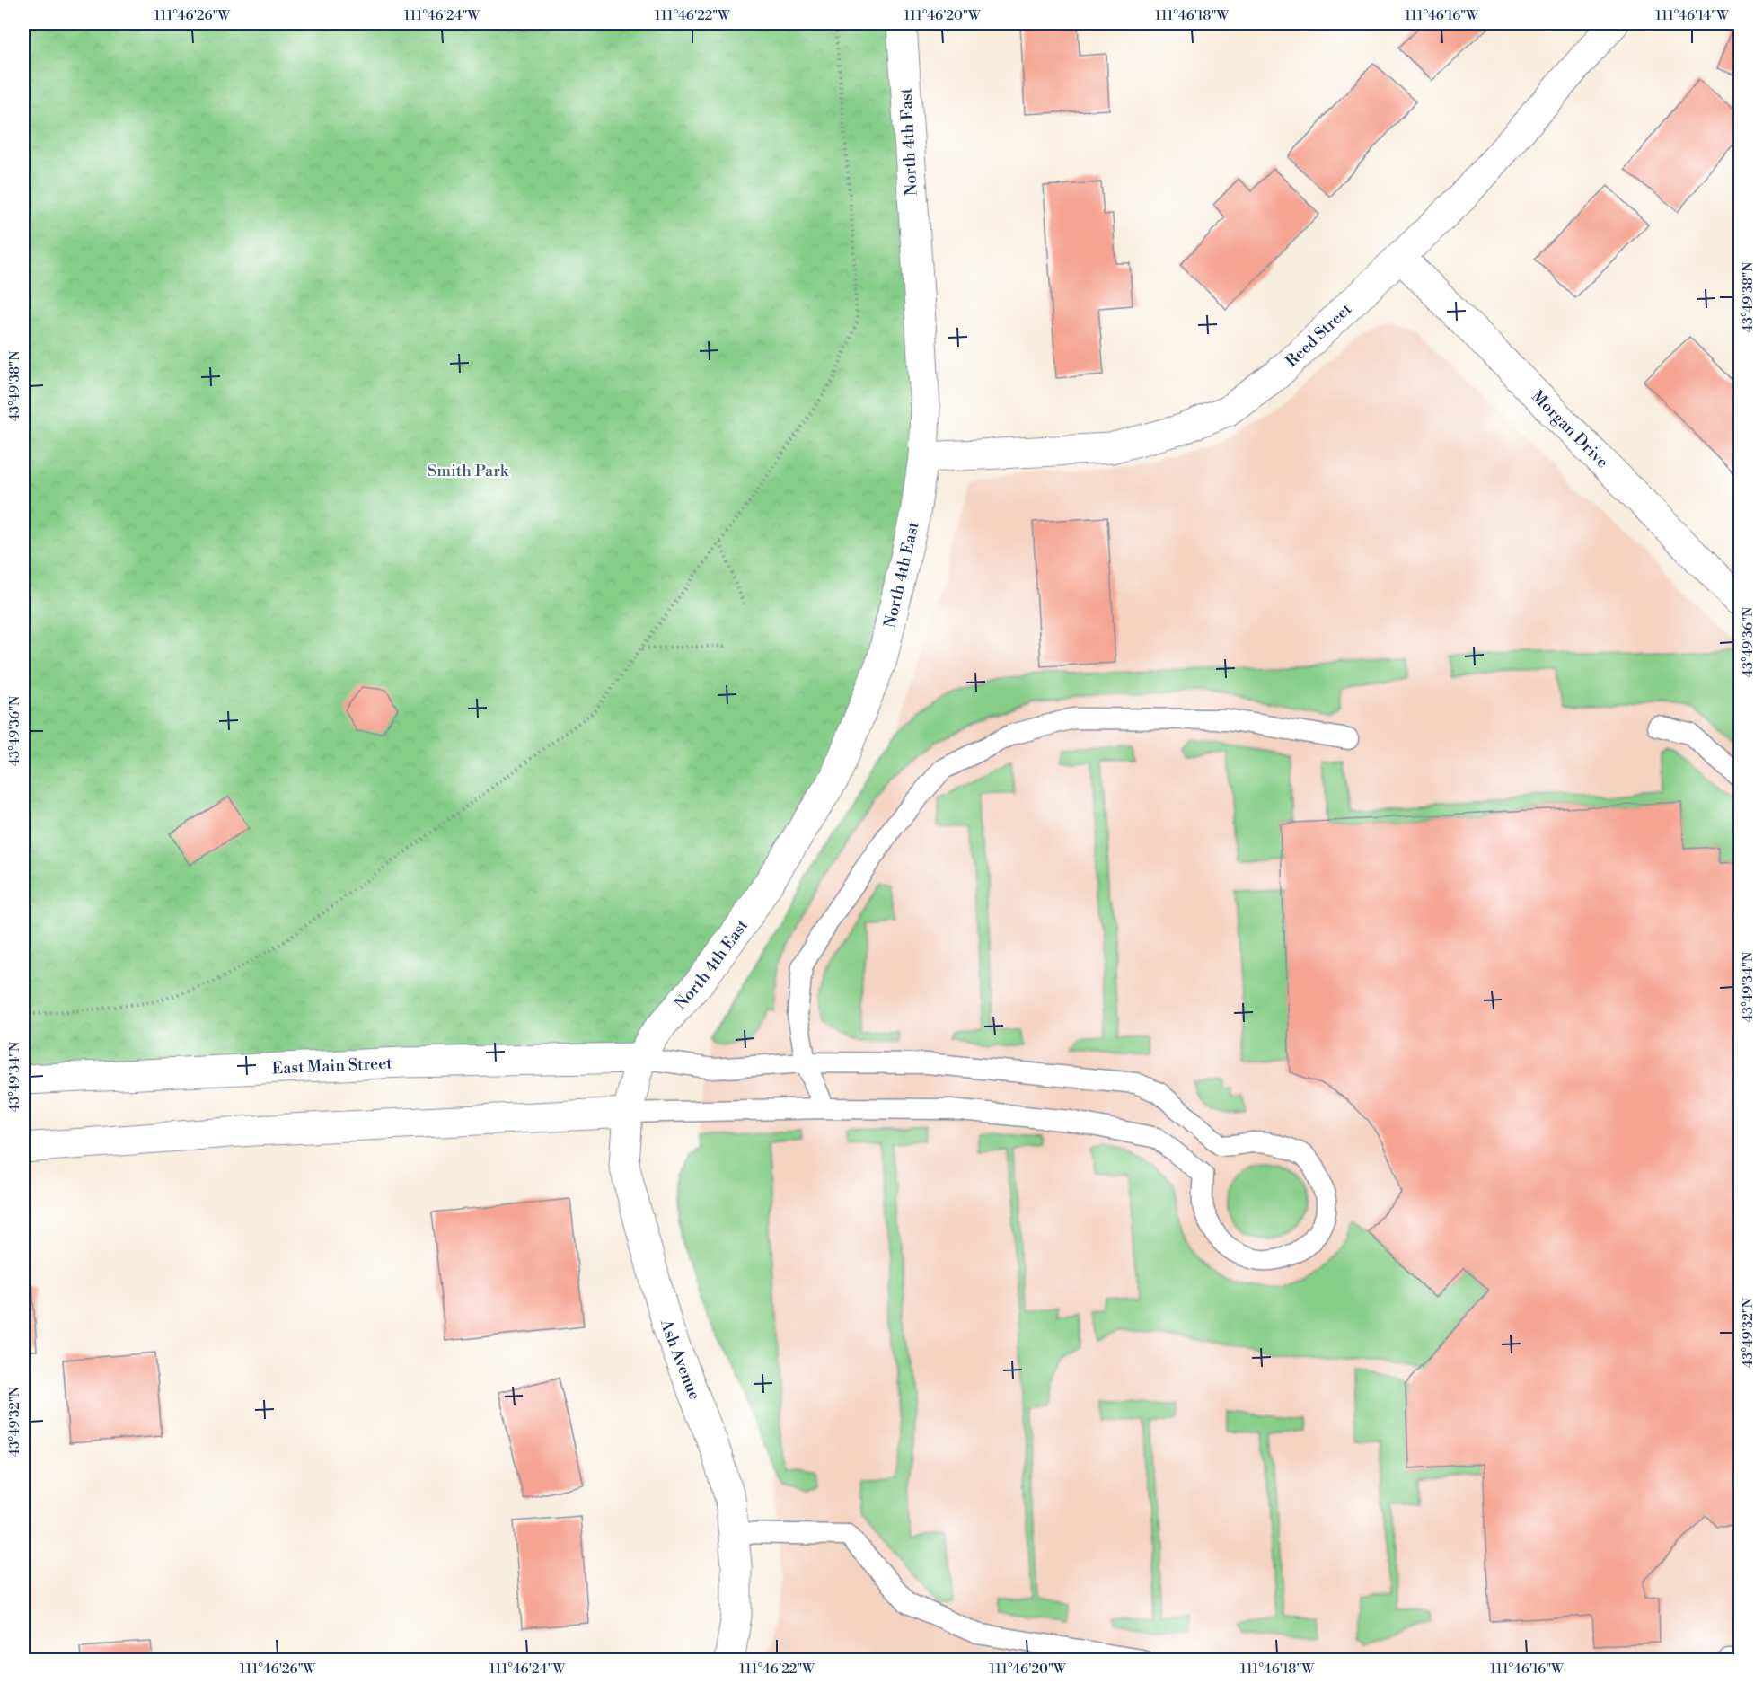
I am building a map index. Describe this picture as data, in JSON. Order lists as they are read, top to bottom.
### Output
{
  "streets": {
    "street": [
      "North 4th East",
      "Reed Street",
      "Morgan Drive",
      "East Main Street",
      "Ash Avenue"
    ]
  },
  "crossings": [
    ["North 4th East", "Reed Street"],
    ["North 4th East", "East Main Street"],
    ["North 4th East", "Ash Avenue"],
    ["Reed Street", "Morgan Drive"],
    ["East Main Street", "Ash Avenue"]
  ],
  "parks": ["Smith Park"],
  "coordinates": [
    "111°46'26\"W",
    "111°46'24\"W",
    "111°46'22\"W",
    "111°46'20\"W",
    "111°46'18\"W",
    "111°46'16\"W",
    "111°46'14\"W",
    "43°49'38\"N",
    "43°49'36\"N",
    "43°49'34\"N",
    "43°49'32\"N"
  ]
}
